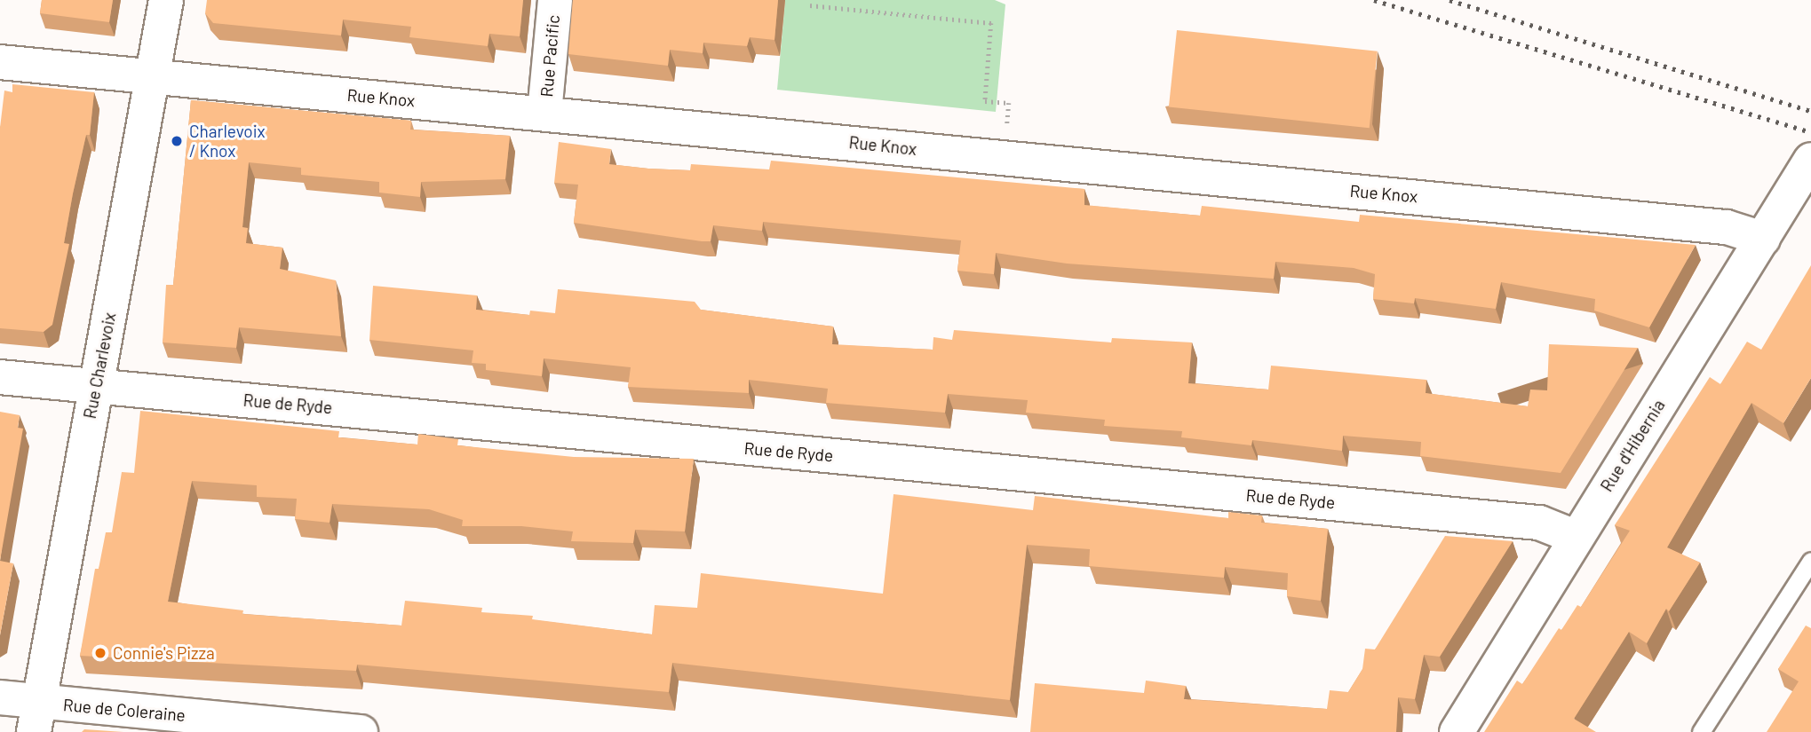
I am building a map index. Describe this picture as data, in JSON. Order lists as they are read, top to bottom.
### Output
{
  "streets": {
    "street": [
      "Rue Pacific",
      "Rue Knox",
      "Rue Charlevoix",
      "Rue de Ryde",
      "Rue d'Hibernia",
      "Rue de Coleraine"
    ]
  },
  "crossings": [
    ["Rue Pacific", "Rue Knox"],
    ["Rue Knox", "Rue Charlevoix"],
    ["Rue Knox", "Rue d'Hibernia"],
    ["Rue Charlevoix", "Rue de Ryde"],
    ["Rue Charlevoix", "Rue de Coleraine"],
    ["Rue de Ryde", "Rue d'Hibernia"]
  ],
  "places": ["Charlevoix / Knox", "Connie's Pizza"]
}
